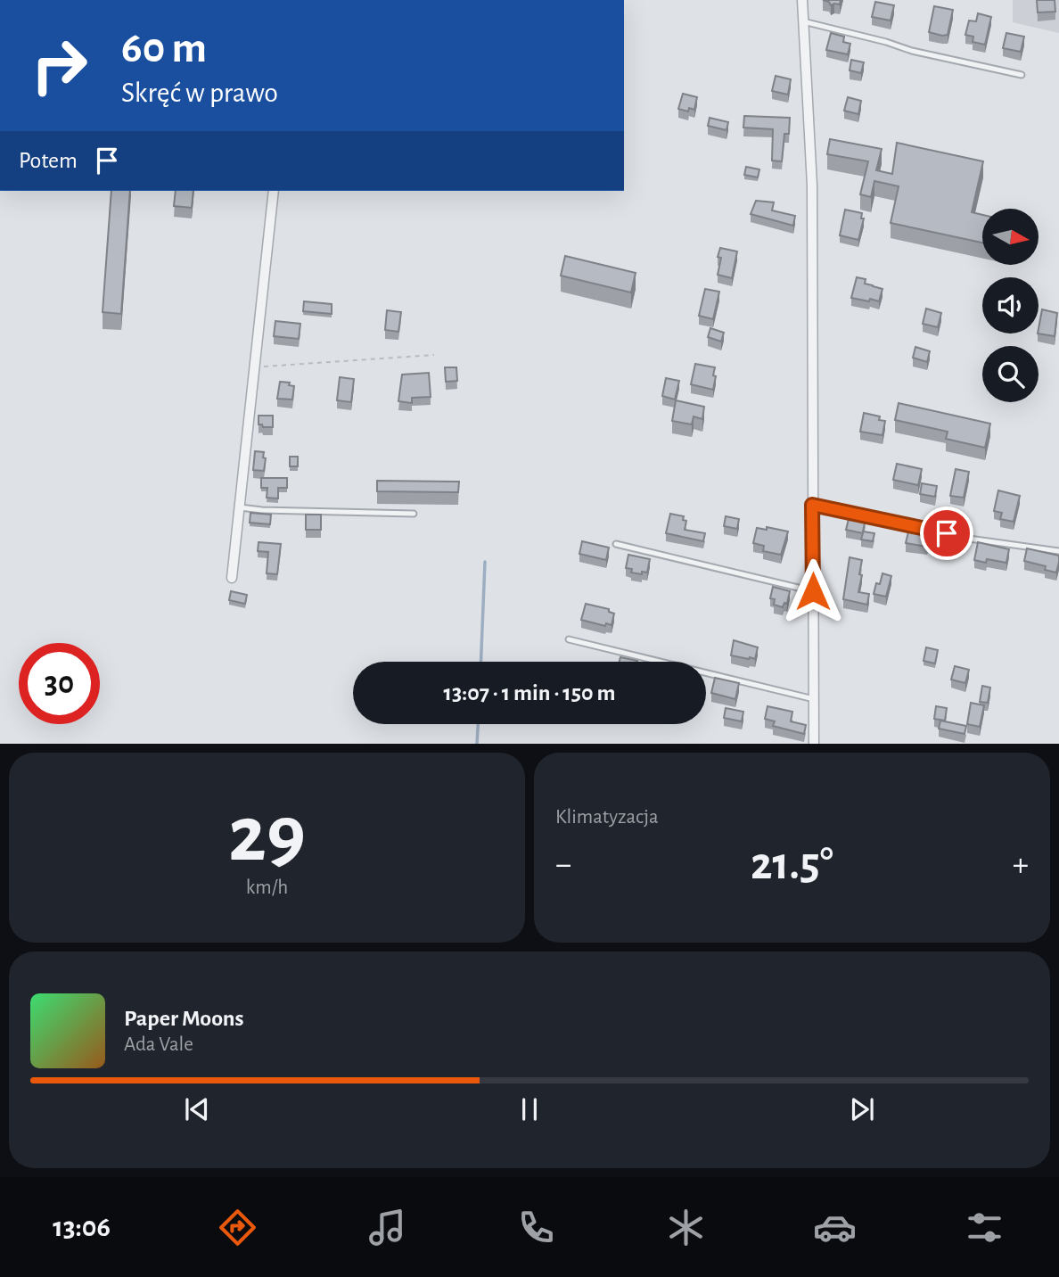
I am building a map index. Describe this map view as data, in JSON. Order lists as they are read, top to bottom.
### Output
{
  "north": "right",
  "page": {
    "turn": ["60 m", "Skręć w prawo"],
    "then": "Potem",
    "limit": "30",
    "trip": "13:07 · 1 min · 150 m",
    "tile": [
      ["29", "km/h"],
      "Klimatyzacja"
    ],
    "heat": ["−", "21.5°", "+"],
    "song": ["Paper Moons", "Ada Vale"],
    "tabs": "13:06"
  }
}
